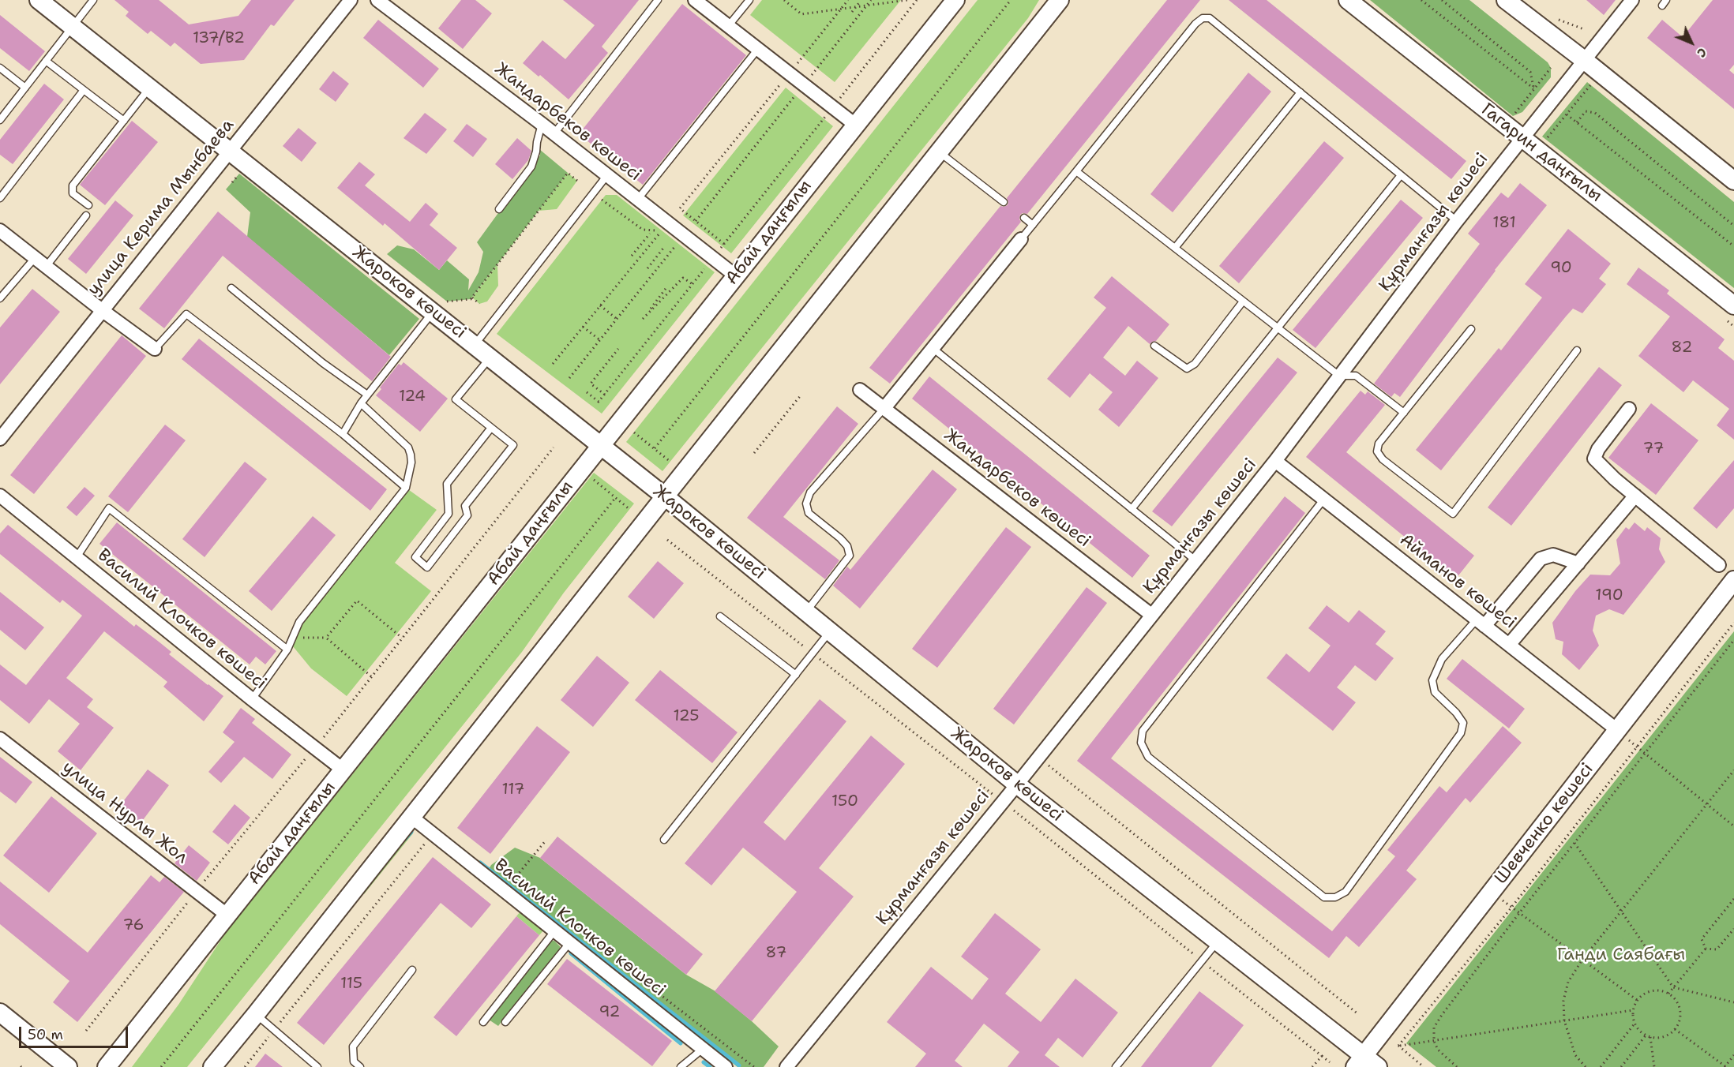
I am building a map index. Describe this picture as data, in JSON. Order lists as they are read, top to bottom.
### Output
{
  "streets": {
    "street": [
      "Жандарбеков көшесі",
      "Гагарин даңғылы",
      "улица Керима Мынбаева",
      "Құрманғазы көшесі",
      "Абай даңғылы",
      "Жароков көшесі",
      "Айманов көшесі",
      "Василий Клочков көшесі",
      "улица Нурлы Жол",
      "Шевченко көшесі"
    ]
  },
  "crossings": [
    ["Жандарбеков көшесі", "Құрманғазы көшесі"],
    ["Жандарбеков көшесі", "Абай даңғылы"],
    ["Гагарин даңғылы", "Құрманғазы көшесі"],
    ["улица Керима Мынбаева", "Жароков көшесі"],
    ["Құрманғазы көшесі", "Жароков көшесі"],
    ["Құрманғазы көшесі", "Айманов көшесі"],
    ["Абай даңғылы", "Жароков көшесі"],
    ["Абай даңғылы", "Василий Клочков көшесі"],
    ["Абай даңғылы", "улица Нурлы Жол"],
    ["Жароков көшесі", "Шевченко көшесі"],
    ["Айманов көшесі", "Шевченко көшесі"]
  ],
  "parks": ["Ганди Саябағы"],
  "house_numbers": [
    "137/В2",
    "181",
    "90",
    "82",
    "124",
    "77",
    "190",
    "125",
    "117",
    "150",
    "76",
    "87",
    "115",
    "92"
  ],
  "scale_bar": "50 m",
  "north": "bottom right"
}
